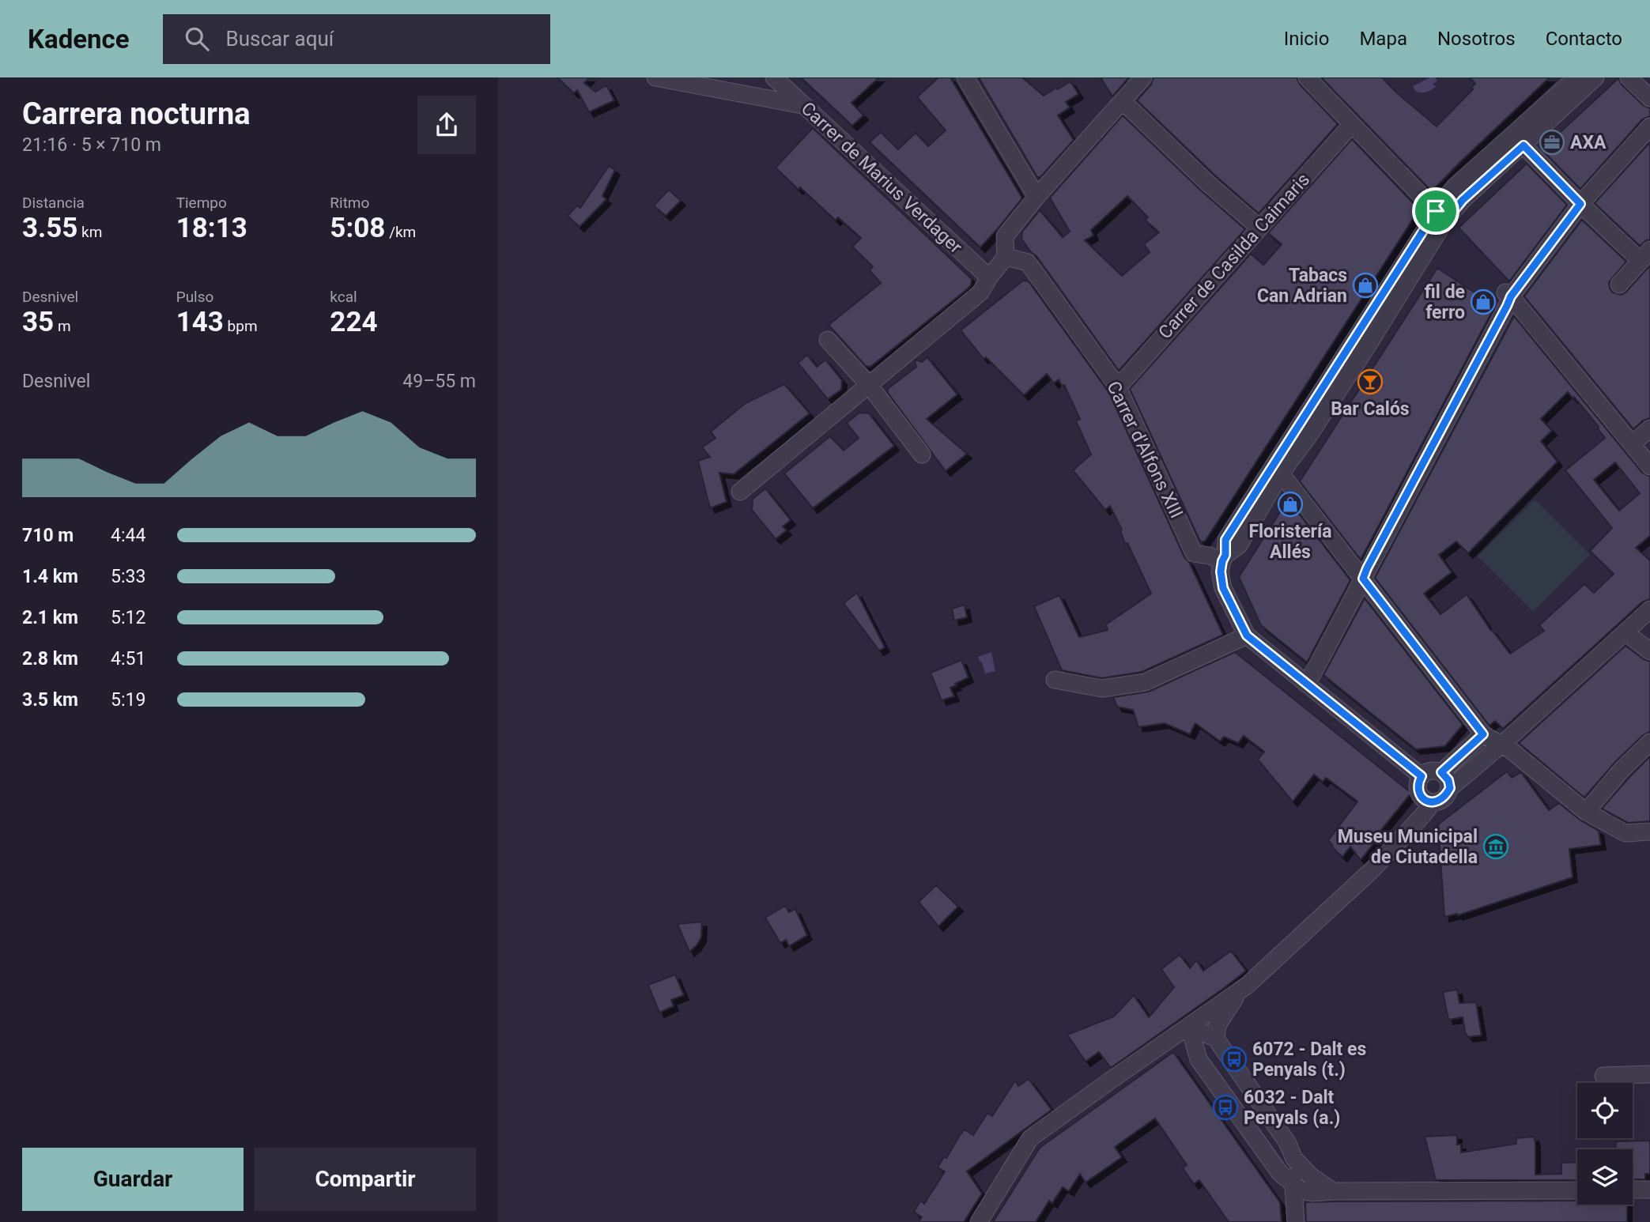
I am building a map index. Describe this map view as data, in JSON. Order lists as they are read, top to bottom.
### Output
{
  "streets": {
    "street": ["Carrer de Marius Verdager", "Carrer de Casilda Caimaris", "Carrer d'Alfons XIII"]
  },
  "crossings": [
    ["Carrer de Casilda Caimaris", "Carrer d'Alfons XIII"]
  ],
  "places": {
    "office": ["AXA"],
    "shop": ["Tabacs Can Adrian", "fil de ferro", "Floristería Allés"],
    "bar": ["Bar Calós"],
    "museum": ["Museu Municipal de Ciutadella"],
    "bus stop": ["6072 - Dalt es Penyals (t.)", "6032 - Dalt Penyals (a.)"]
  },
  "page": {
    "header": "Kadence",
    "search": "Buscar aquí",
    "nav": [
      "Inicio",
      "Mapa",
      "Nosotros",
      "Contacto"
    ],
    "heading": ["Carrera nocturna", "21:16 · 5 × 710 m"],
    "stats": [
      ["Distancia", "3.55 km"],
      ["Tiempo", "18:13"],
      ["Ritmo", "5:08 /km"],
      ["Desnivel", "35 m"],
      ["Pulso", "143 bpm"],
      ["kcal", "224"]
    ],
    "chart": ["Desnivel", "49–55 m"],
    "list": [
      {
        "name": "710 m",
        "note": "4:44"
      },
      {
        "name": "1.4 km",
        "note": "5:33"
      },
      {
        "name": "2.1 km",
        "note": "5:12"
      },
      {
        "name": "2.8 km",
        "note": "4:51"
      },
      {
        "name": "3.5 km",
        "note": "5:19"
      }
    ],
    "buttons": ["Guardar", "Compartir"]
  }
}
